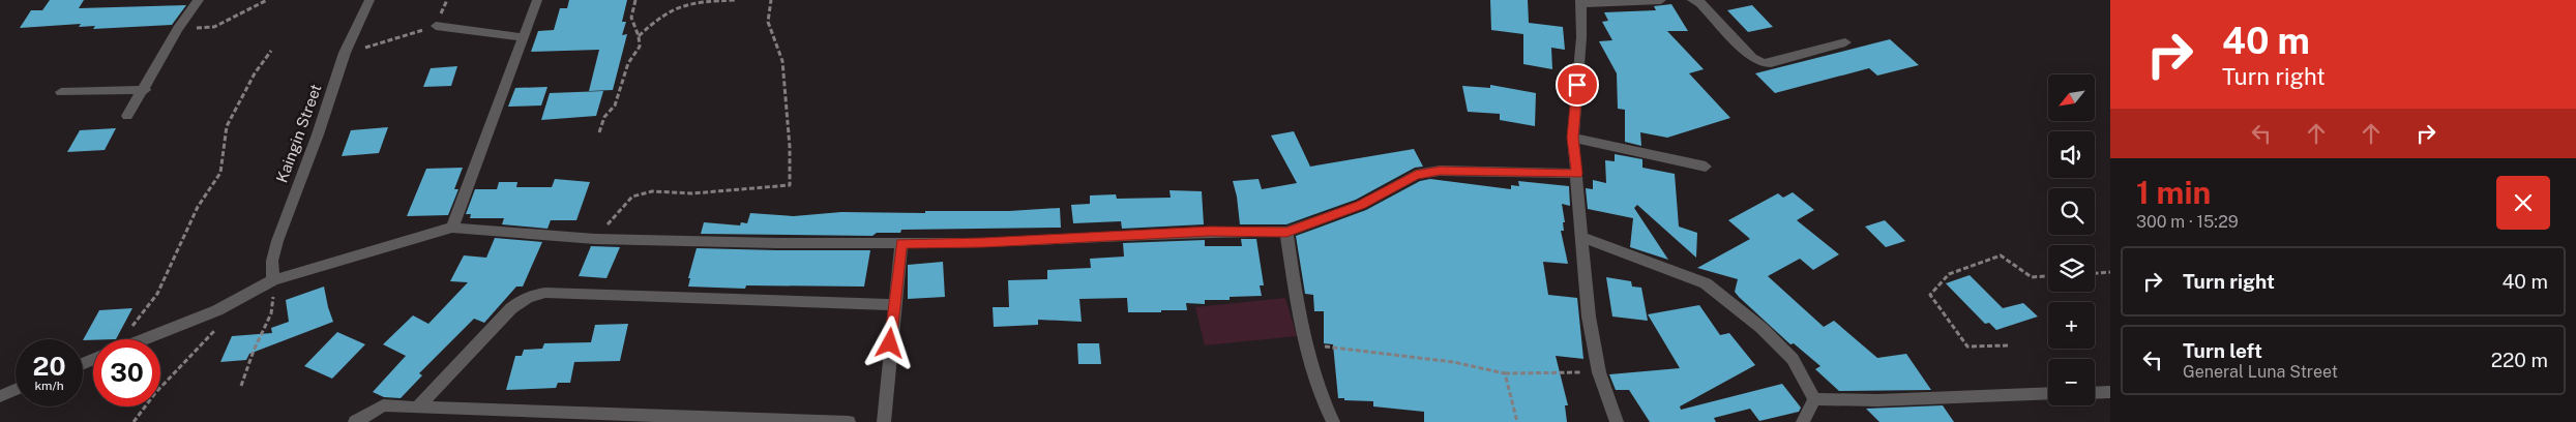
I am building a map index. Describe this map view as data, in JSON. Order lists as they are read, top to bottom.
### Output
{
  "streets": {
    "street": ["Kaingin Street"]
  },
  "north": "bottom left",
  "page": {
    "turn": ["40 m", "Turn right"],
    "map_buttons": ["+", "−"],
    "heading": ["1 min", "300 m · 15:29"],
    "list": [
      {
        "name": "Turn right",
        "value": "40 m"
      },
      {
        "name": "Turn left",
        "note": "General Luna Street",
        "value": "220 m"
      }
    ],
    "speed": "20 km/h",
    "limit": "30"
  }
}
